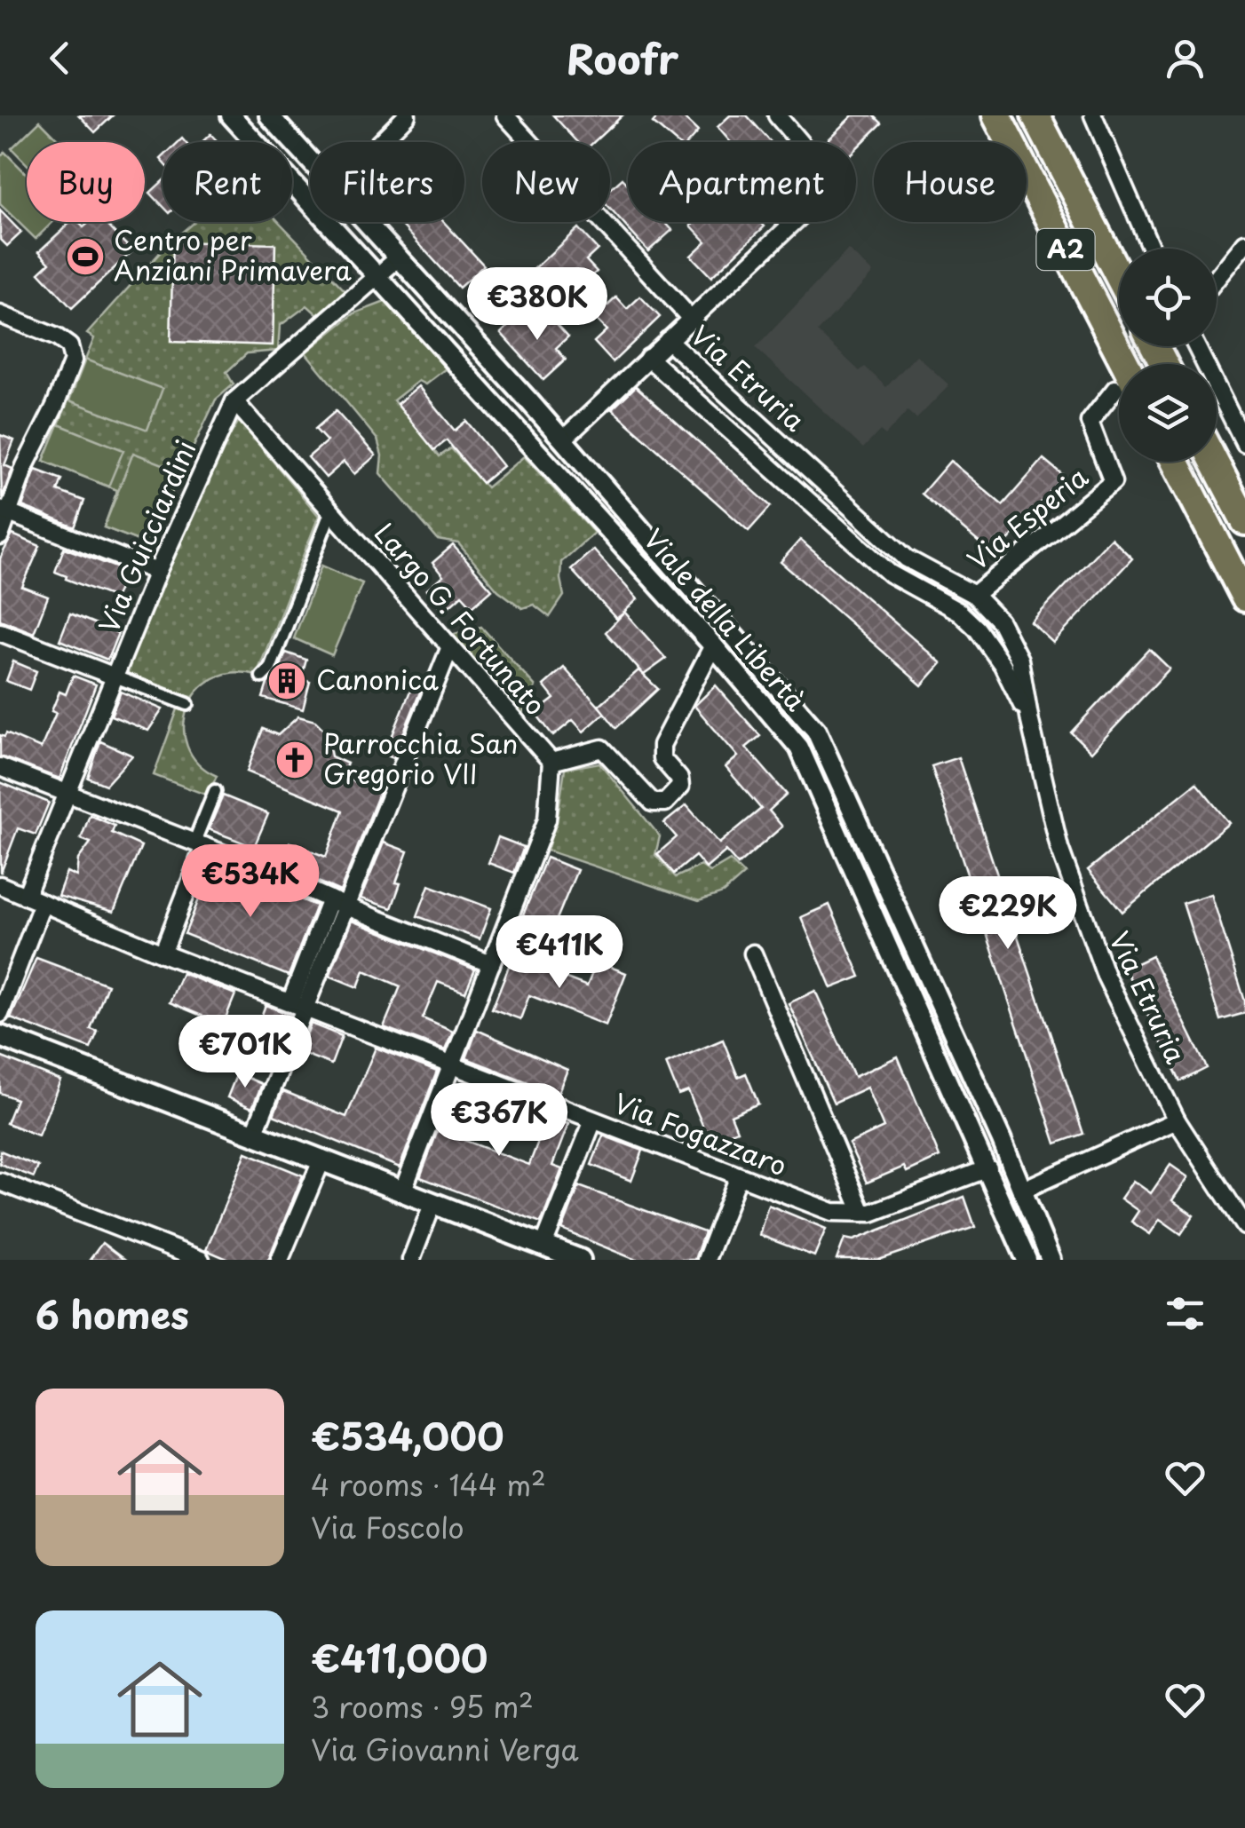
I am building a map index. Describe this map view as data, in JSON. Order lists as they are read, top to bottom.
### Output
{
  "streets": {
    "highway": ["A2"],
    "street": [
      "Via Etruria",
      "Via Esperia",
      "Via Guicciardini",
      "Largo G. Fortunato",
      "Viale della Libertà",
      "Via Fogazzaro"
    ]
  },
  "crossings": [
    ["Via Etruria", "Via Esperia"],
    ["Via Guicciardini", "Largo G. Fortunato"],
    ["Via Guicciardini", "Viale della Libertà"],
    ["Via Guicciardini", "Via Fogazzaro"],
    ["Viale della Libertà", "Via Fogazzaro"]
  ],
  "places": {
    "sports": ["Centro per Anziani Primavera"],
    "building": ["Canonica"],
    "church": ["Parrocchia San Gregorio VII"]
  },
  "page": {
    "header": "Roofr",
    "chip": [
      "Buy",
      "Rent",
      "Filters",
      "New",
      "Apartment",
      "House"
    ],
    "price": [
      "€380K",
      "€534K",
      "€229K",
      "€411K",
      "€701K",
      "€367K"
    ],
    "heading": "6 homes",
    "list": [
      {
        "name": "€534,000",
        "note": "4 rooms · 144 m² · Via Foscolo"
      },
      {
        "name": "€411,000",
        "note": "3 rooms · 95 m² · Via Giovanni Verga"
      }
    ]
  }
}
